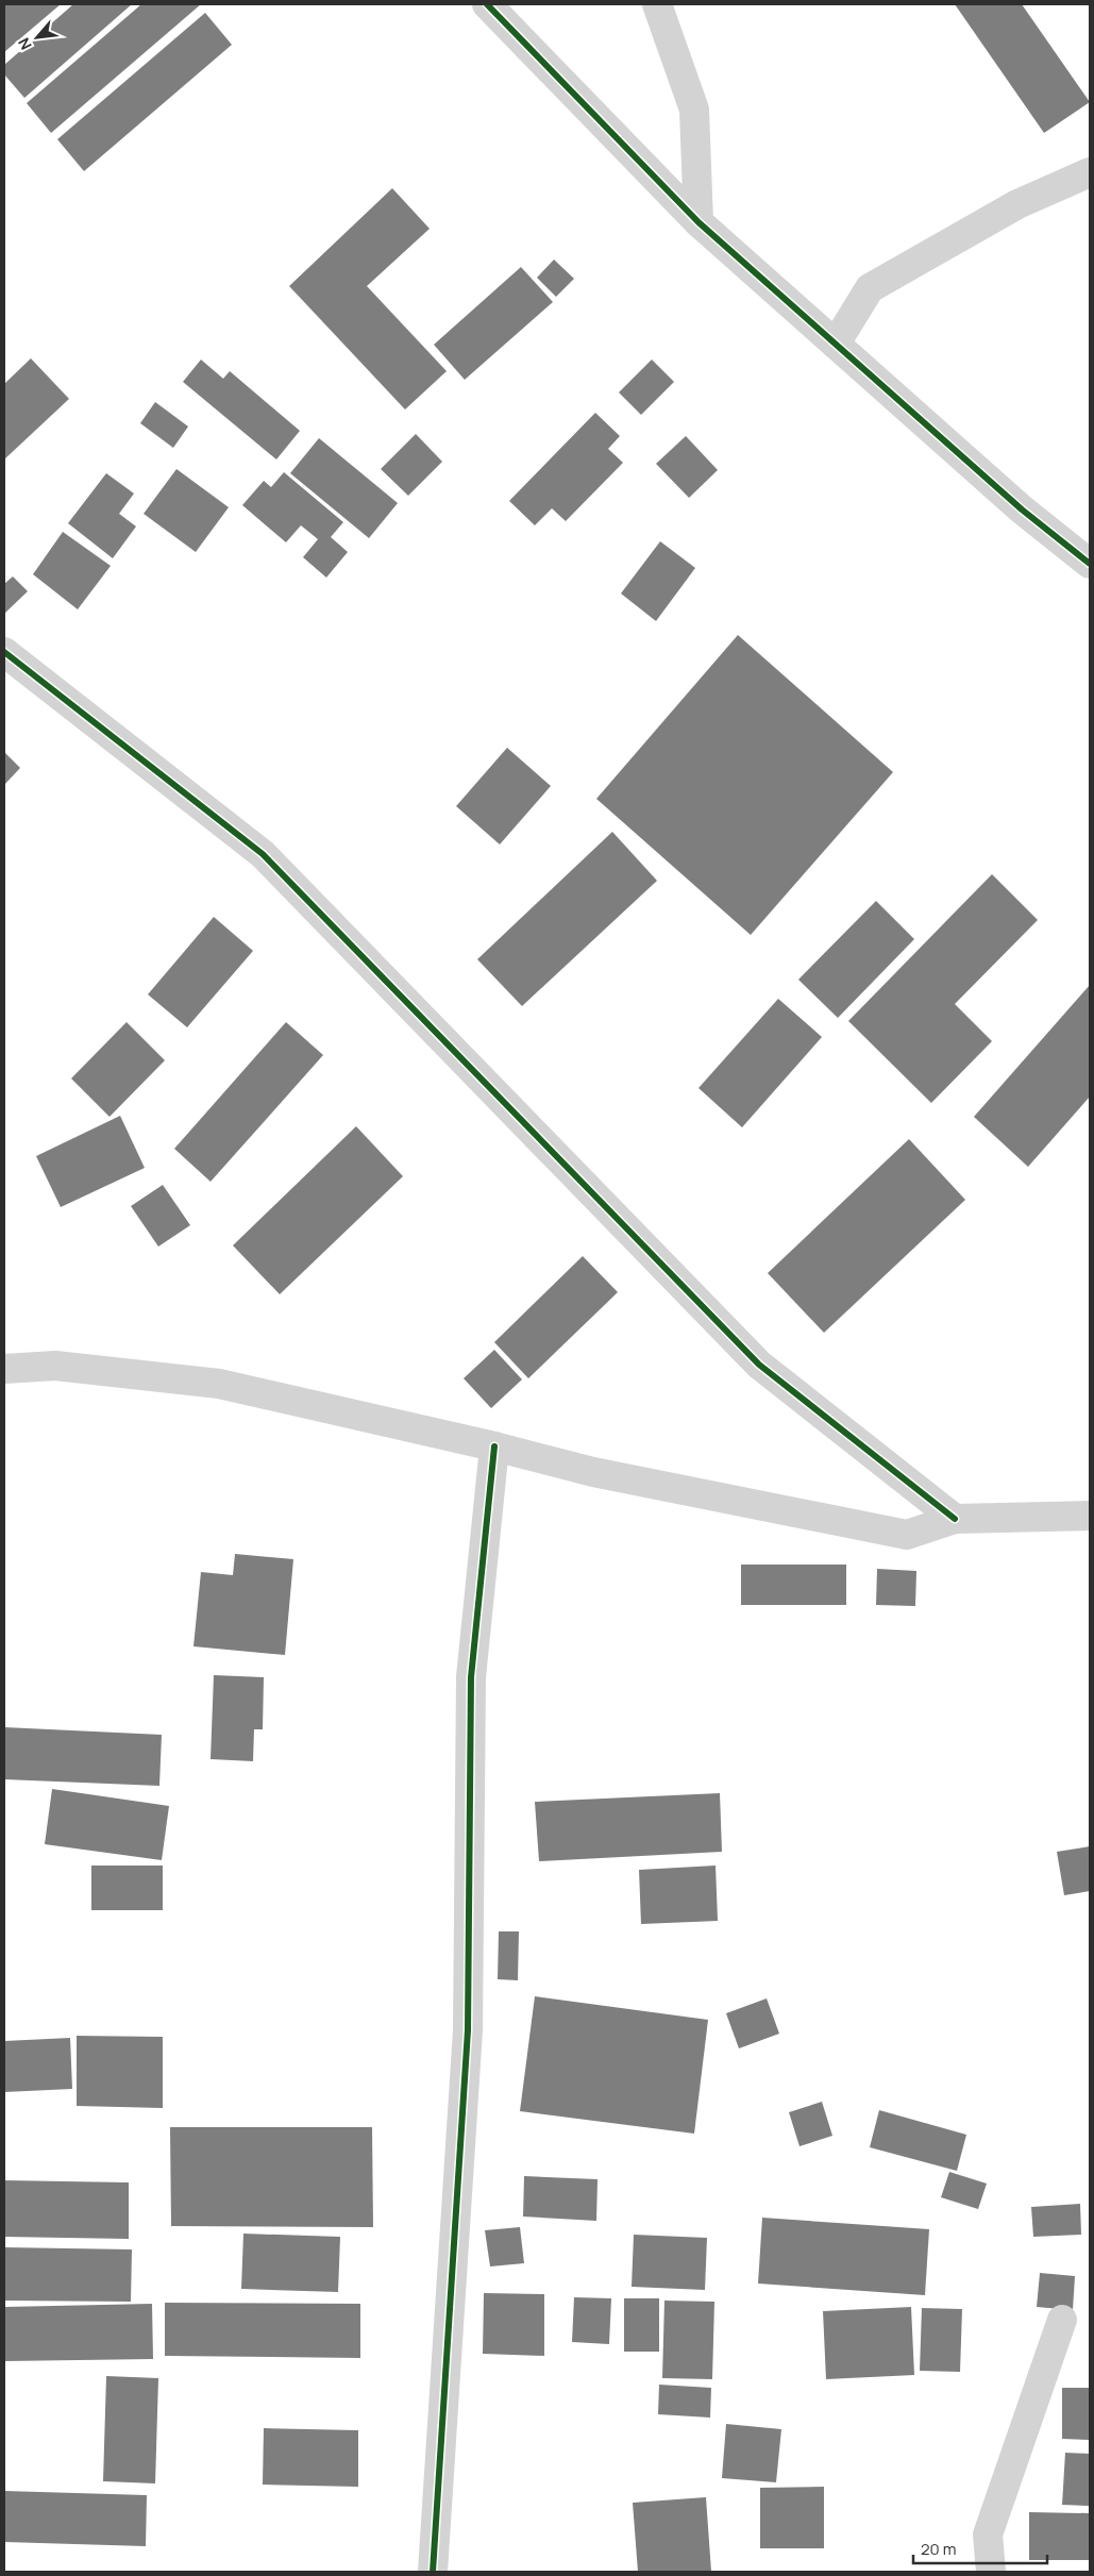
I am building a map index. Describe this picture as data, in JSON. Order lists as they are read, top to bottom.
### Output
{
  "scale_bar": "20 m",
  "north": "bottom left"
}
